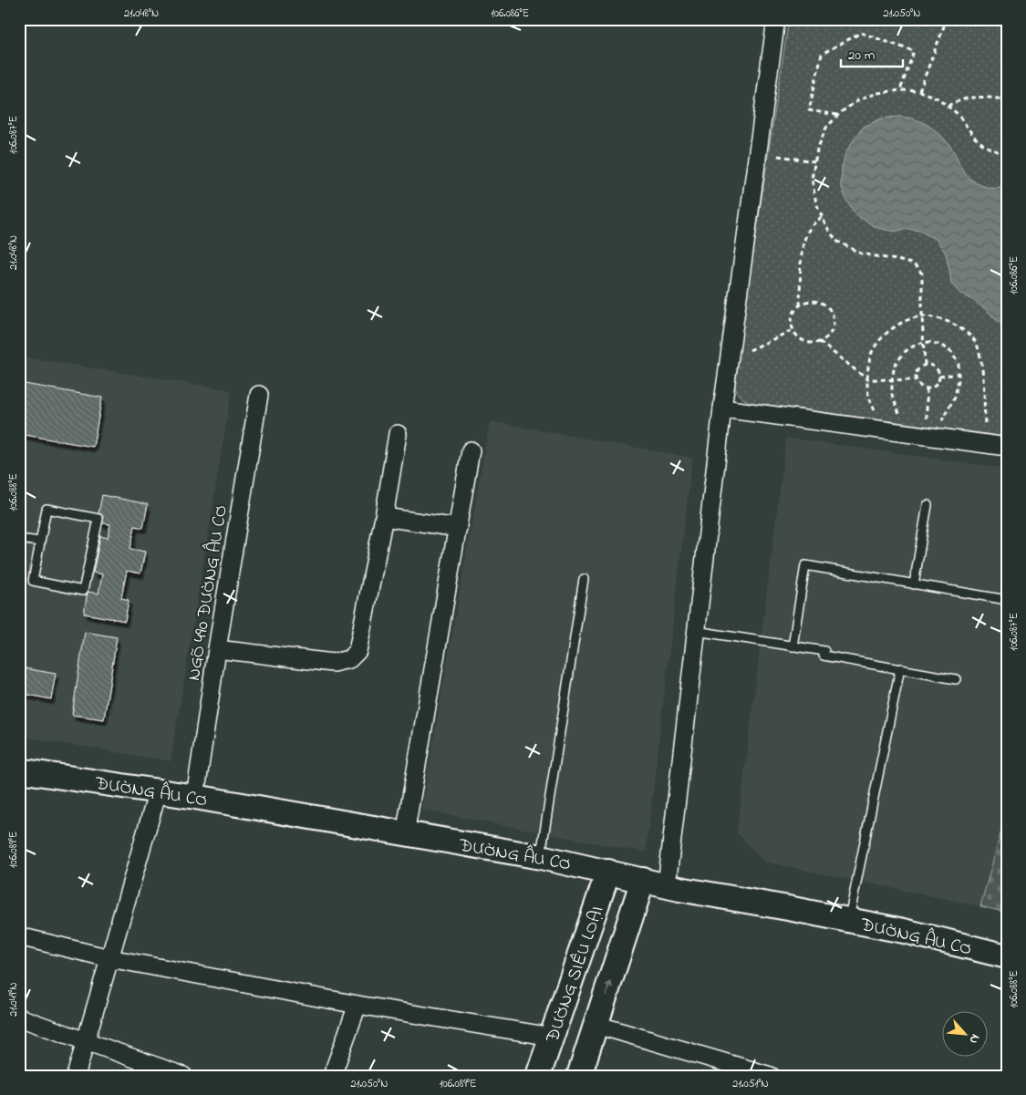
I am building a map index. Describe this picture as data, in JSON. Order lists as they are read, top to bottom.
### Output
{
  "streets": {
    "main road": ["ĐƯỜNG ÂU CƠ", "ĐƯỜNG SIÊU LOẠI"],
    "street": ["NGÕ 490 ĐƯỜNG ÂU CƠ"]
  },
  "crossings": [
    ["NGÕ 490 ĐƯỜNG ÂU CƠ", "ĐƯỜNG ÂU CƠ"],
    ["ĐƯỜNG ÂU CƠ", "ĐƯỜNG SIÊU LOẠI"]
  ],
  "scale_bar": "20 m",
  "north": "bottom right",
  "coordinates": [
    "21.048°N",
    "106.086°E",
    "21.050°N",
    "106.087°E",
    "106.088°E",
    "106.089°E",
    "21.049°N",
    "21.051°N"
  ]
}
